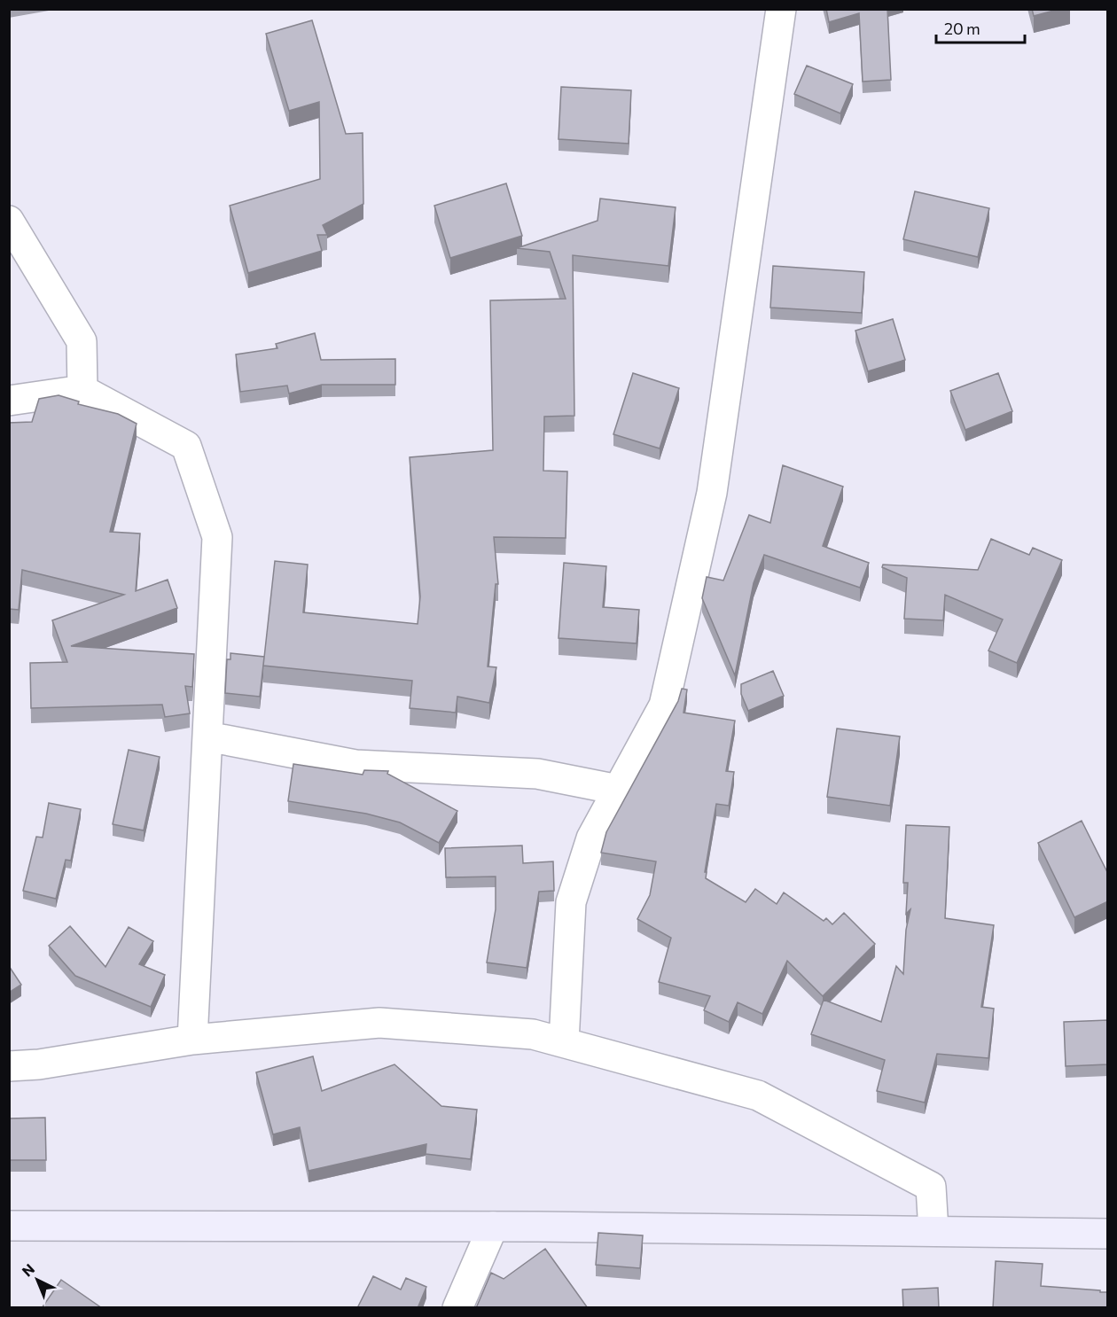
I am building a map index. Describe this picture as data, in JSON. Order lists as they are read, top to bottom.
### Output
{
  "scale_bar": "20 m",
  "north": "top left"
}
